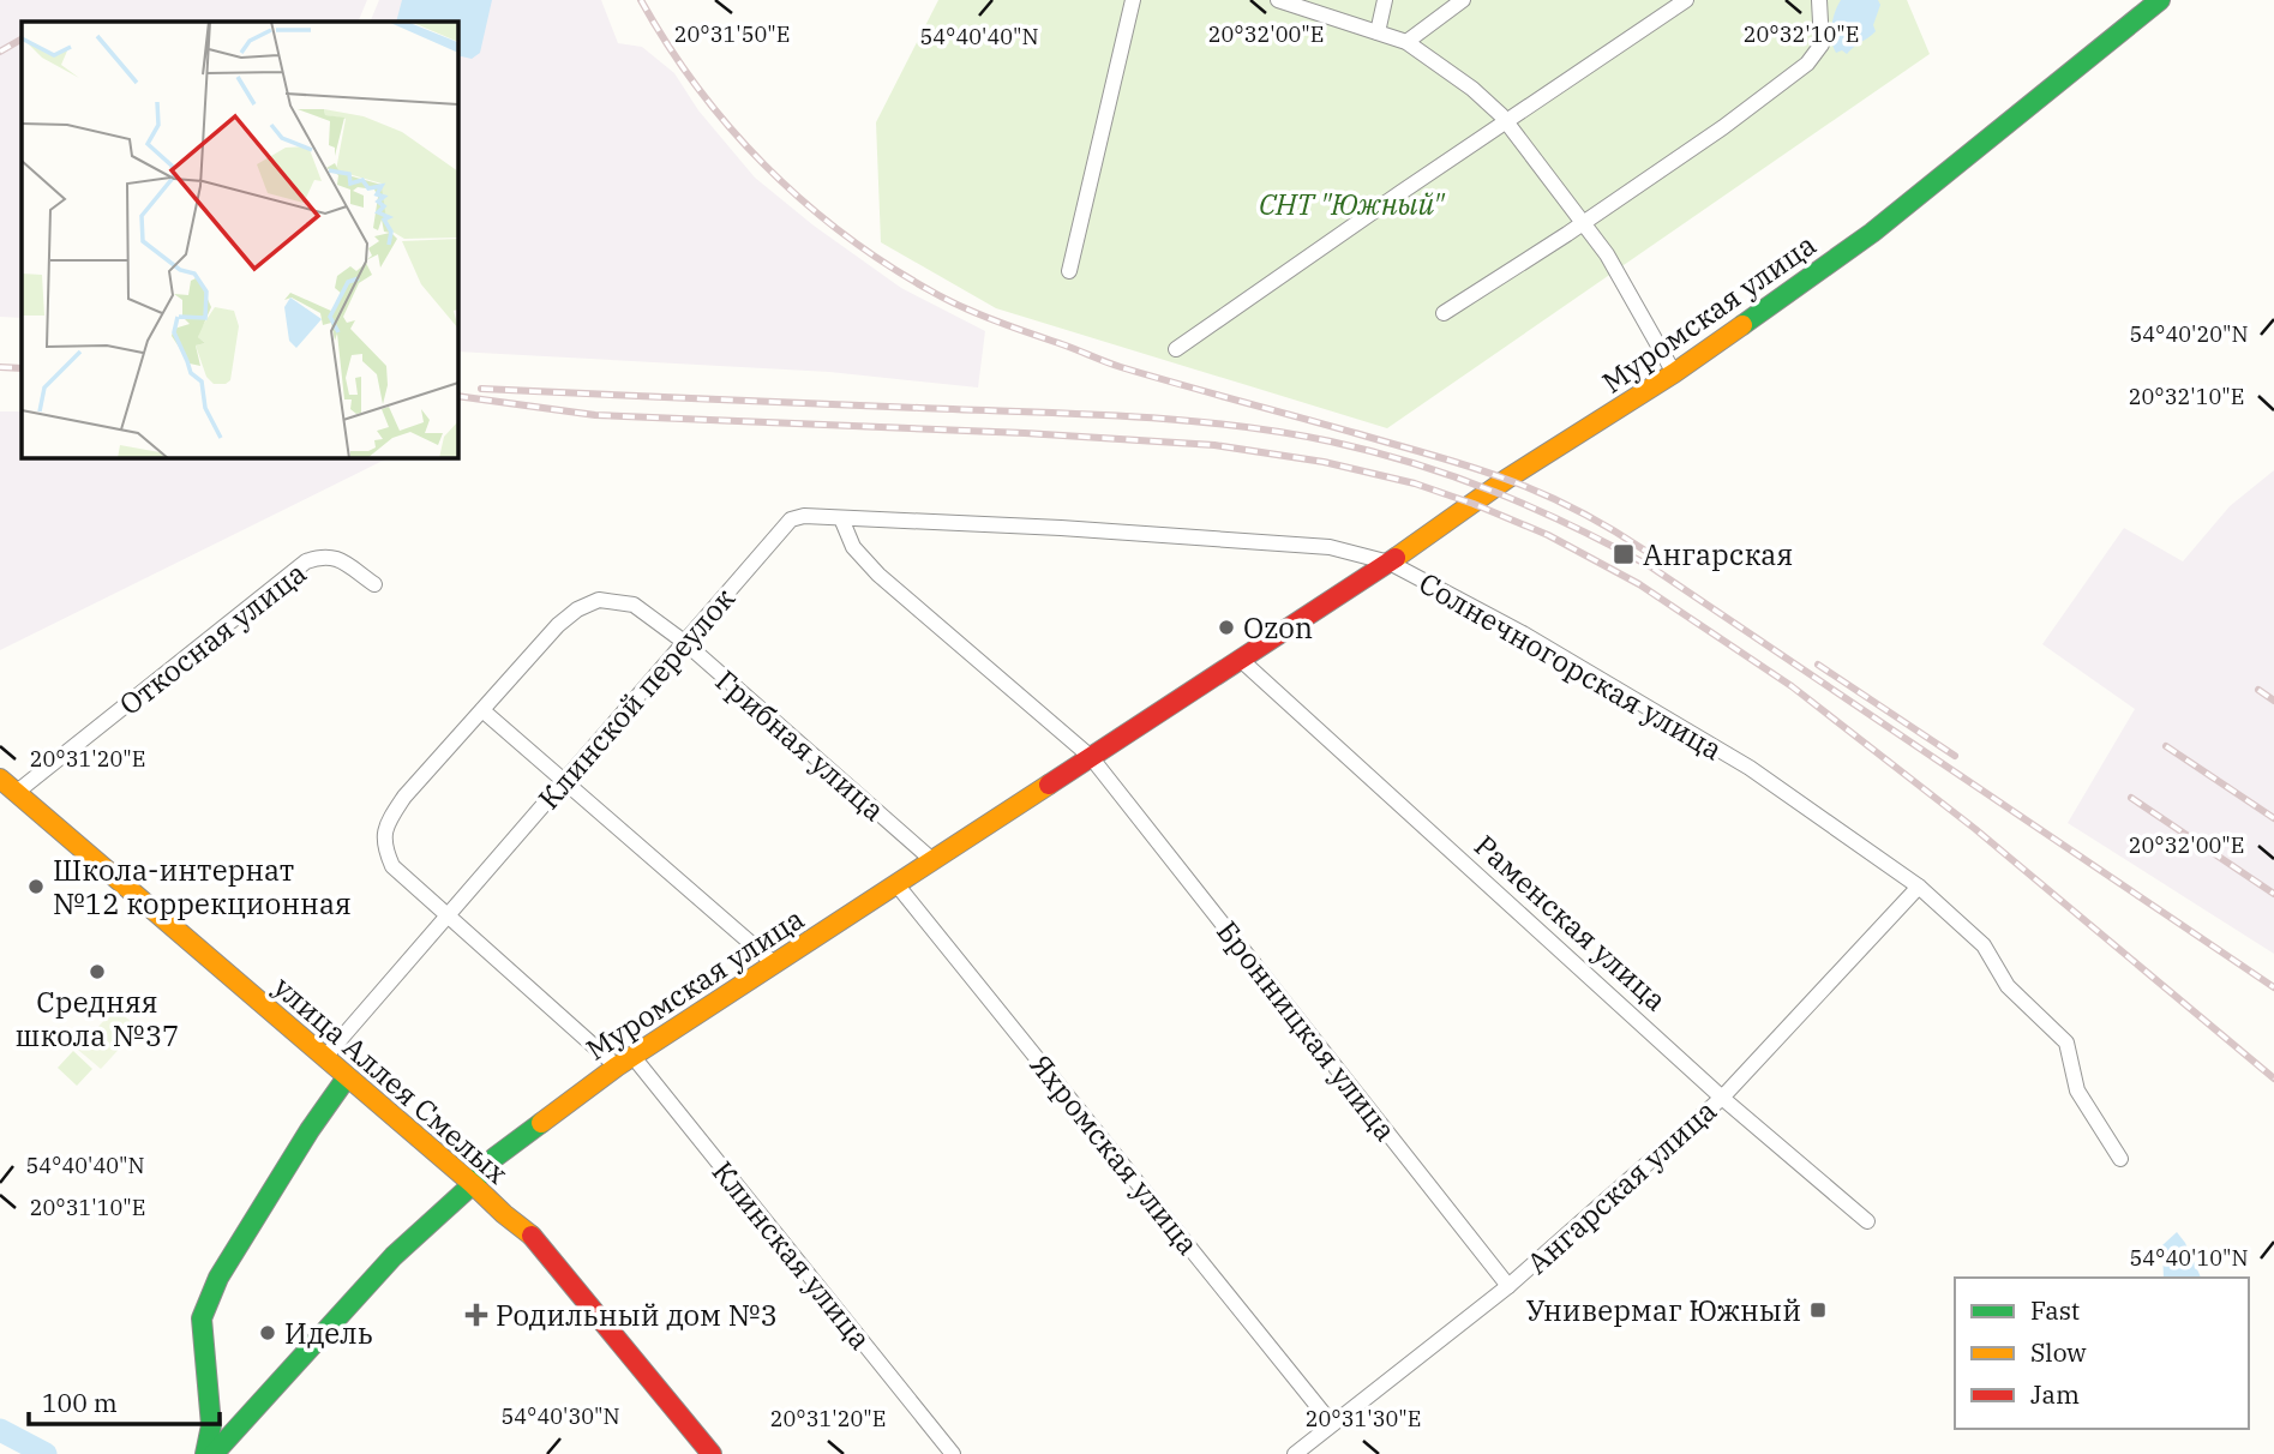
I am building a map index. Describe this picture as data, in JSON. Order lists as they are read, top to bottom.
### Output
{
  "streets": {
    "main road": ["Муромская улица", "улица Аллея Смелых"],
    "street": [
      "Откосная улица",
      "Солнечногорская улица",
      "Клинской переулок",
      "Грибная улица",
      "Раменская улица",
      "Бронницкая улица",
      "Яхромская улица",
      "Ангарская улица",
      "Клинская улица"
    ]
  },
  "crossings": [
    ["Муромская улица", "Солнечногорская улица"],
    ["Муромская улица", "Грибная улица"],
    ["Муромская улица", "Раменская улица"],
    ["Муромская улица", "Бронницкая улица"],
    ["Муромская улица", "улица Аллея Смелых"],
    ["Муромская улица", "Яхромская улица"],
    ["Муромская улица", "Клинская улица"],
    ["Откосная улица", "улица Аллея Смелых"],
    ["Солнечногорская улица", "Клинской переулок"],
    ["Солнечногорская улица", "Ангарская улица"],
    ["Клинской переулок", "Грибная улица"],
    ["Клинской переулок", "улица Аллея Смелых"],
    ["Раменская улица", "Ангарская улица"],
    ["Бронницкая улица", "Ангарская улица"],
    ["Яхромская улица", "Ангарская улица"]
  ],
  "parks": ["СНТ \"Южный\""],
  "places": {
    "transit": ["Ангарская", "Универмаг Южный"],
    "other": [
      "Ozon",
      "Школа-интернат №12 коррекционная",
      "Средняя школа №37",
      "Идель"
    ],
    "health": ["Родильный дом №3"]
  },
  "legend": ["Fast", "Slow", "Jam"],
  "scale_bar": "100 m",
  "coordinates": [
    "20°31'50\"E",
    "20°32'00\"E",
    "20°32'10\"E",
    "54°40'40\"N",
    "54°40'20\"N",
    "20°31'20\"E",
    "20°31'10\"E",
    "54°40'10\"N",
    "54°40'30\"N",
    "20°31'30\"E"
  ]
}
